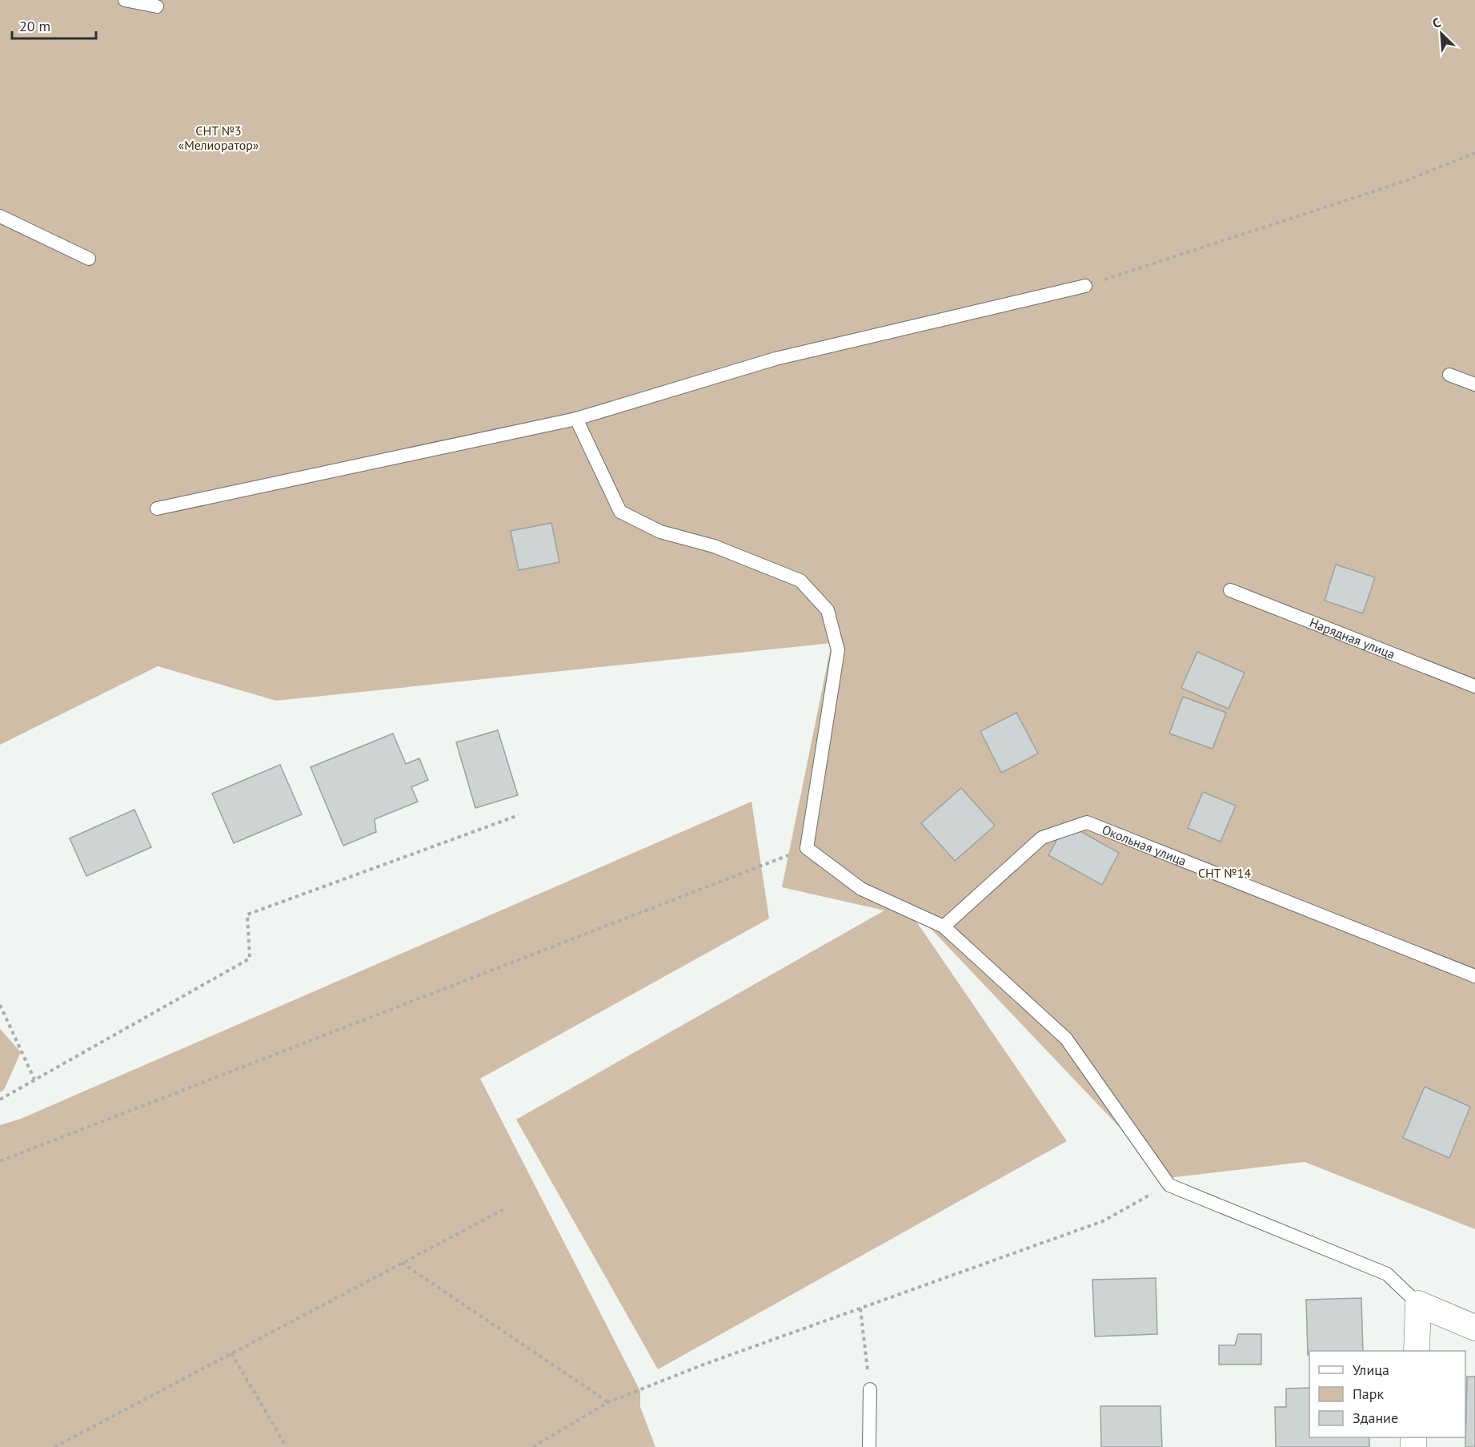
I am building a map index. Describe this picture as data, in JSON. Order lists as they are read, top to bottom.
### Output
{
  "streets": {
    "lane": ["Нарядная улица", "Окольная улица"]
  },
  "parks": ["СНТ №3 «Мелиоратор»", "СНТ №14"],
  "legend": ["Улица", "Парк", "Здание"],
  "scale_bar": "20 m",
  "north": "top left"
}
